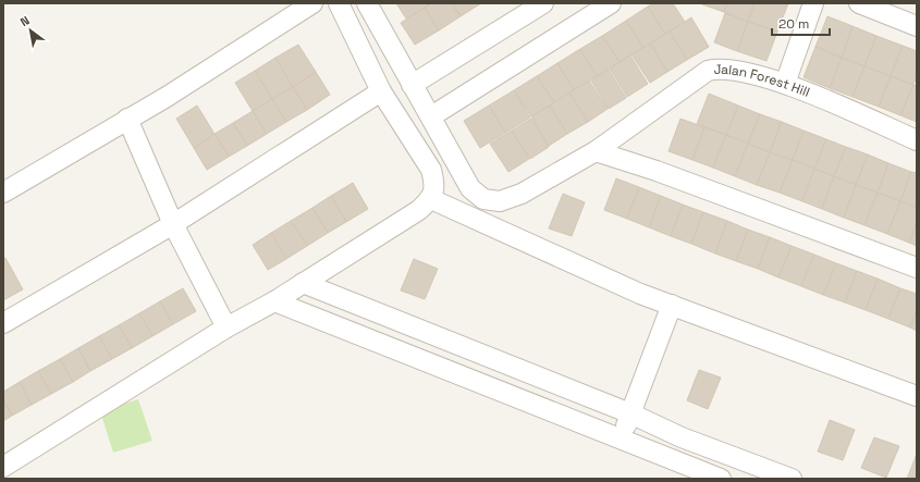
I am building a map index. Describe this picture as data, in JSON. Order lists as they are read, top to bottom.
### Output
{
  "streets": {
    "street": ["Jalan Forest Hill"]
  },
  "scale_bar": "20 m",
  "north": "top left"
}
